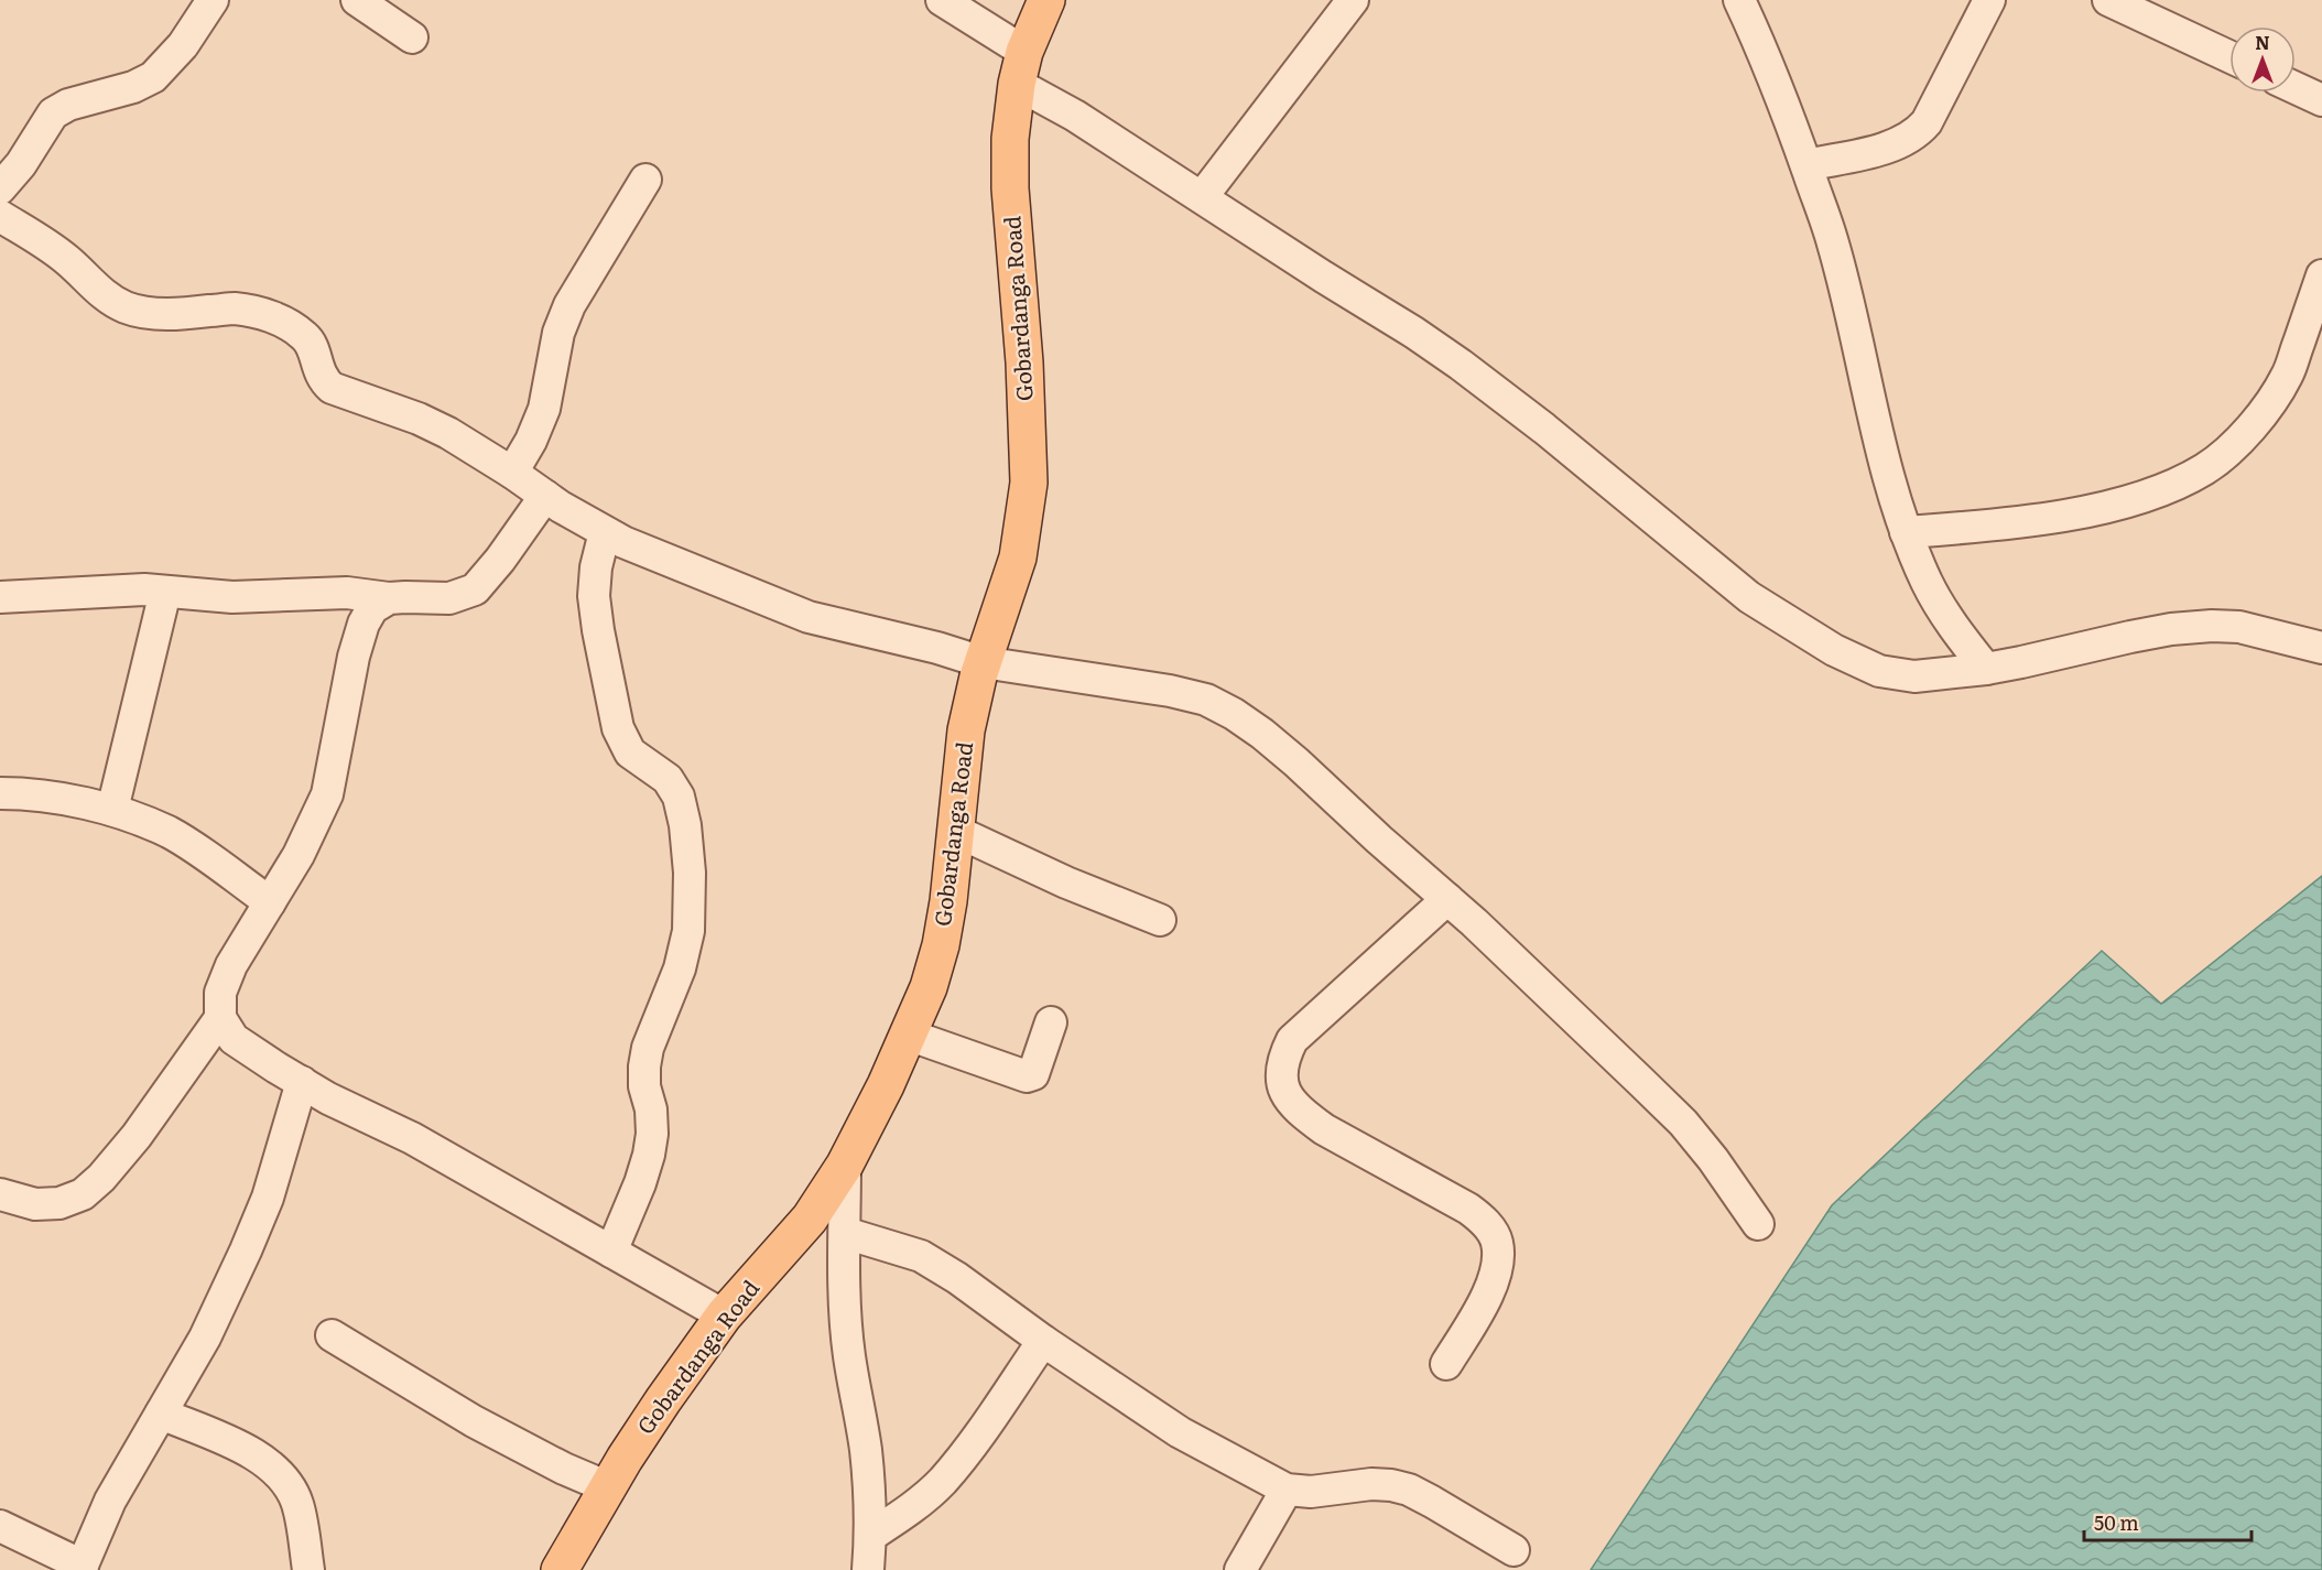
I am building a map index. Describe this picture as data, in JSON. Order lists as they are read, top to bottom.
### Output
{
  "streets": {
    "main road": ["Gobardanga Road"]
  },
  "scale_bar": "50 m",
  "north": "top"
}
